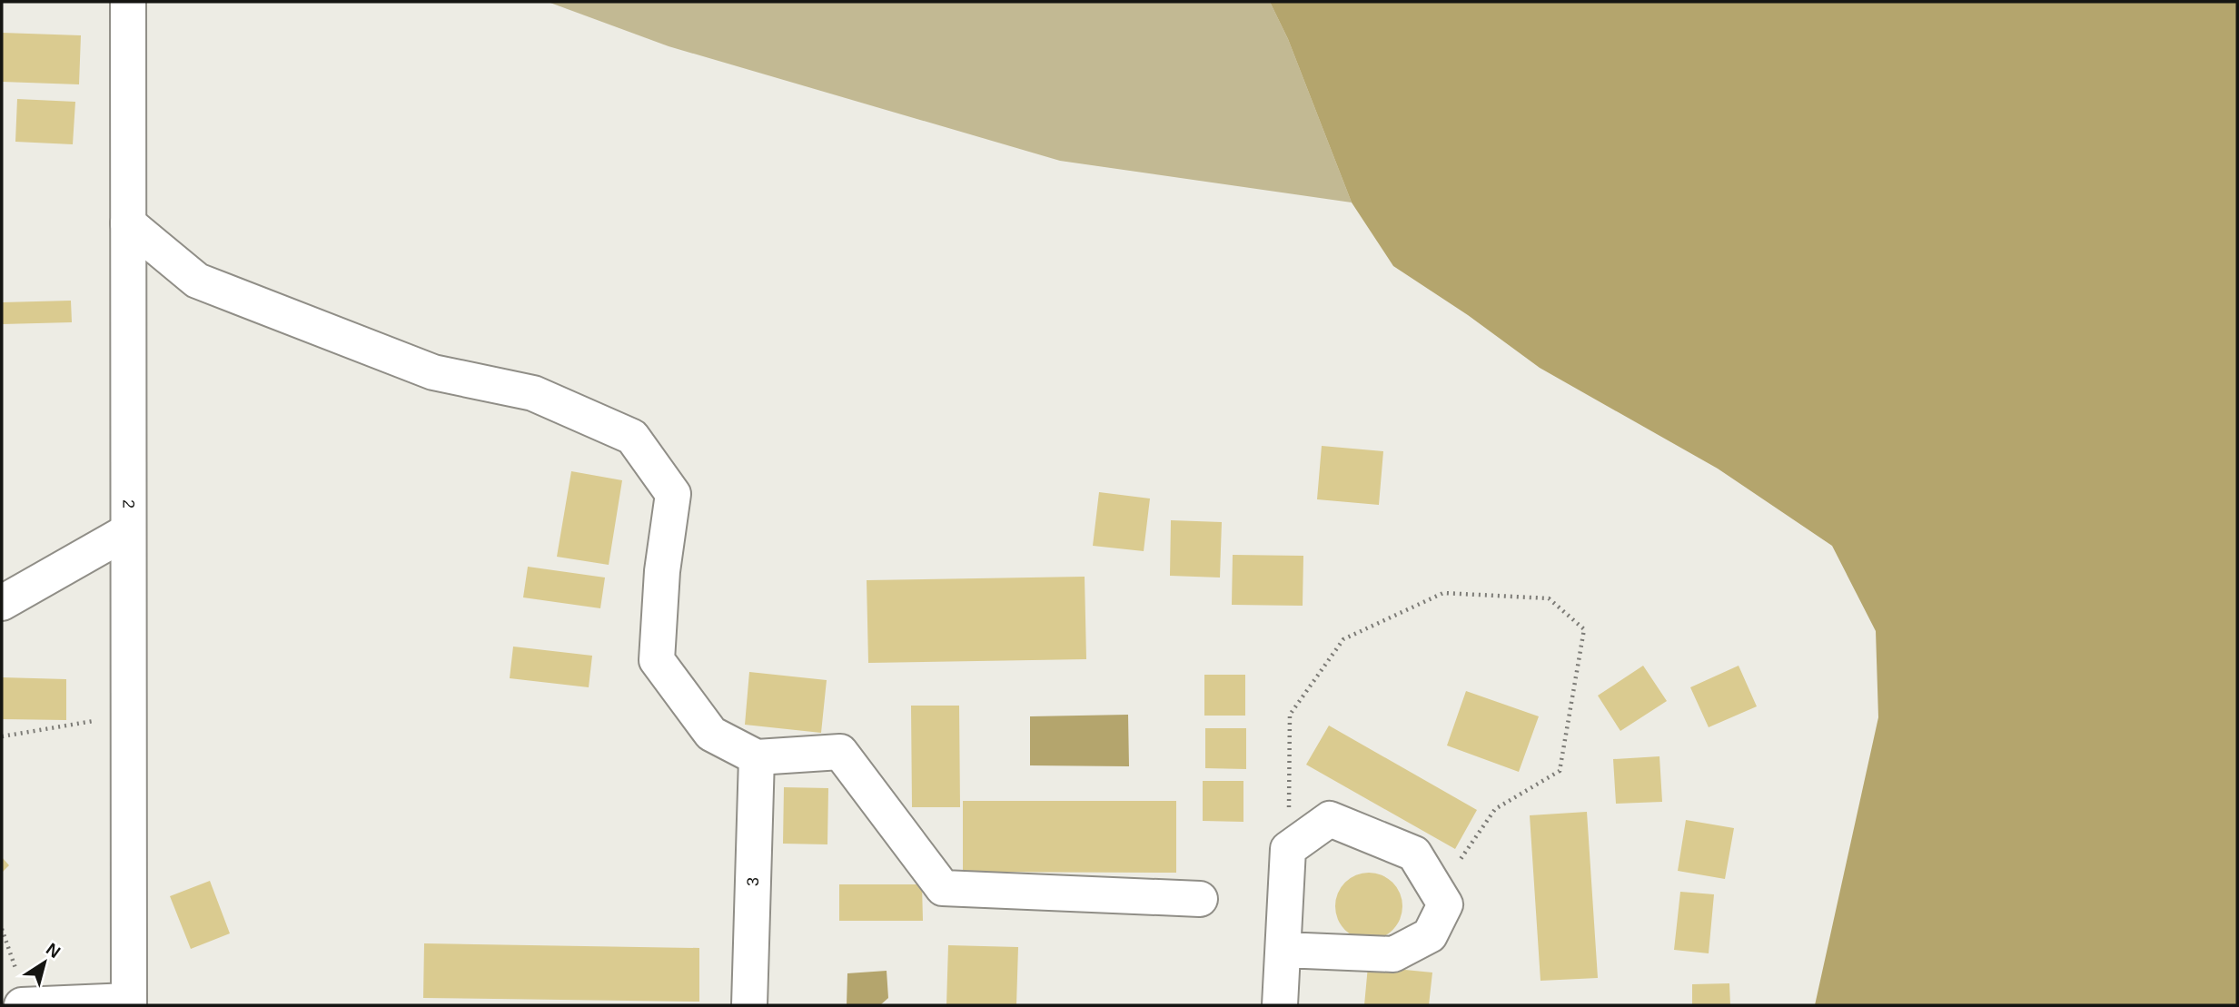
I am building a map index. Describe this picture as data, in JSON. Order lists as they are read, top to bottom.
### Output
{
  "streets": {
    "street": ["2", "3"]
  },
  "north": "top right"
}
